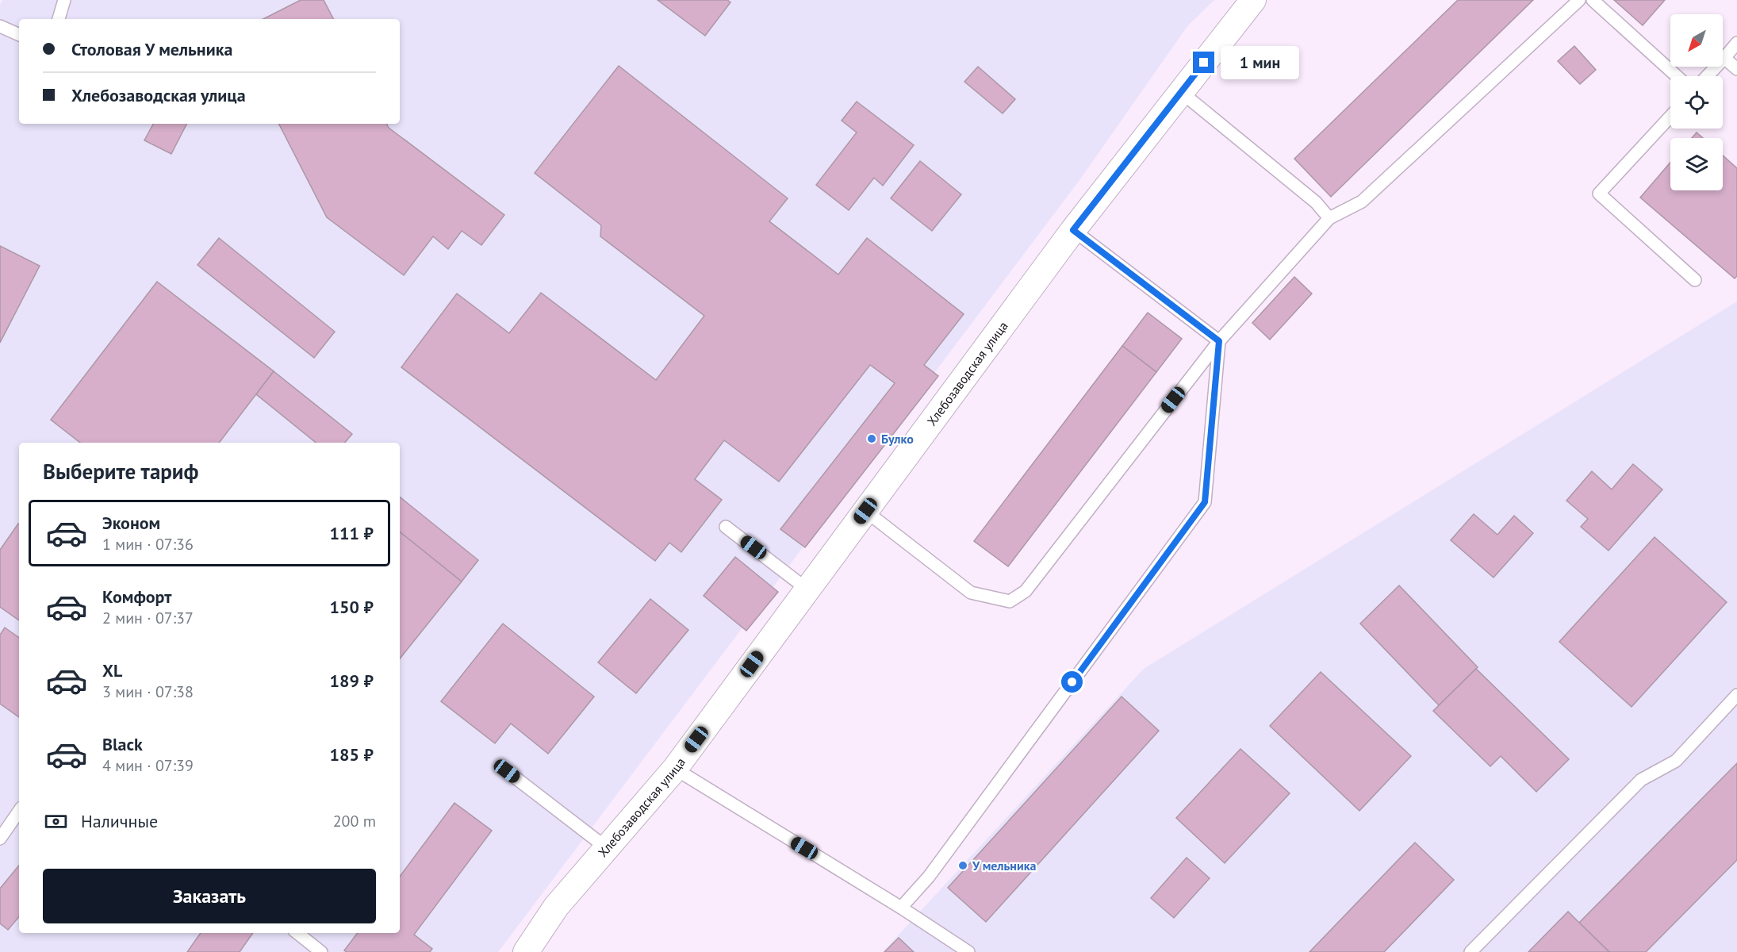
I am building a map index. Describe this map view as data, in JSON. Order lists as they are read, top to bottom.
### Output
{
  "streets": {
    "street": ["Хлебозаводская улица"]
  },
  "places": ["Булко", "У мельника"],
  "north": "bottom left",
  "page": {
    "banner": ["Столовая У мельника", "Хлебозаводская улица"],
    "bubble": "1 мин",
    "heading": "Выберите тариф",
    "list": [
      {
        "name": "Эконом",
        "note": "1 мин · 07:36",
        "value": "111 ₽"
      },
      {
        "name": "Комфорт",
        "note": "2 мин · 07:37",
        "value": "150 ₽"
      },
      {
        "name": "XL",
        "note": "3 мин · 07:38",
        "value": "189 ₽"
      },
      {
        "name": "Black",
        "note": "4 мин · 07:39",
        "value": "185 ₽"
      }
    ],
    "pay": ["Наличные", "200 m"],
    "buttons": "Заказать"
  }
}
